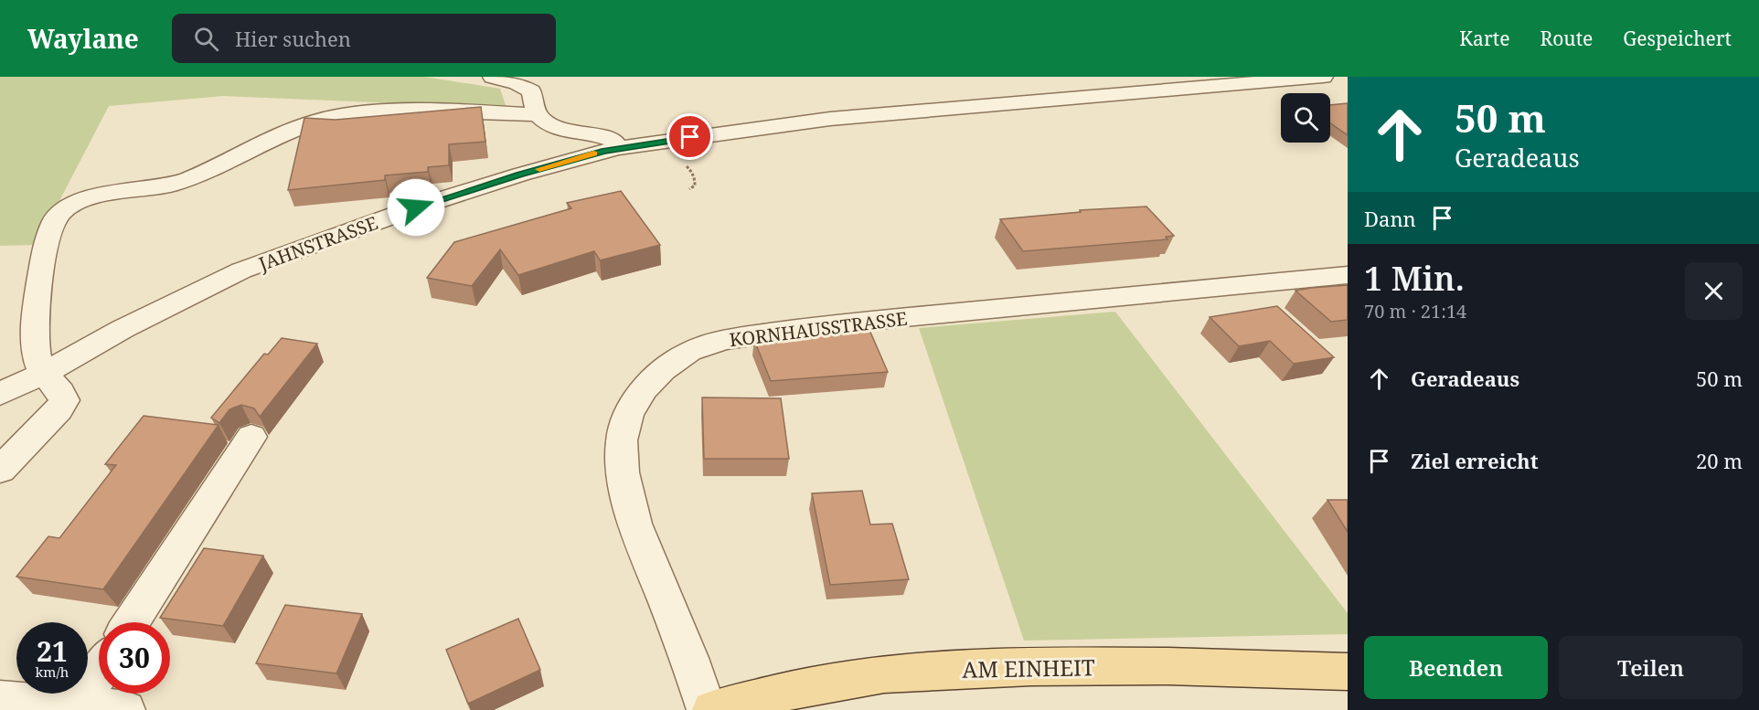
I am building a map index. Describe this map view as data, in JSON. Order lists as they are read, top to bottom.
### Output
{
  "streets": {
    "main road": ["AM EINHEIT"],
    "street": ["JAHNSTRASSE", "KORNHAUSSTRASSE"]
  },
  "page": {
    "header": "Waylane",
    "search": "Hier suchen",
    "nav": ["Karte", "Route", "Gespeichert"],
    "turn": ["50 m", "Geradeaus"],
    "then": "Dann",
    "heading": ["1 Min.", "70 m · 21:14"],
    "list": [
      {
        "name": "Geradeaus",
        "value": "50 m"
      },
      {
        "name": "Ziel erreicht",
        "value": "20 m"
      }
    ],
    "speed": "21 km/h",
    "limit": "30",
    "buttons": ["Beenden", "Teilen"]
  }
}
